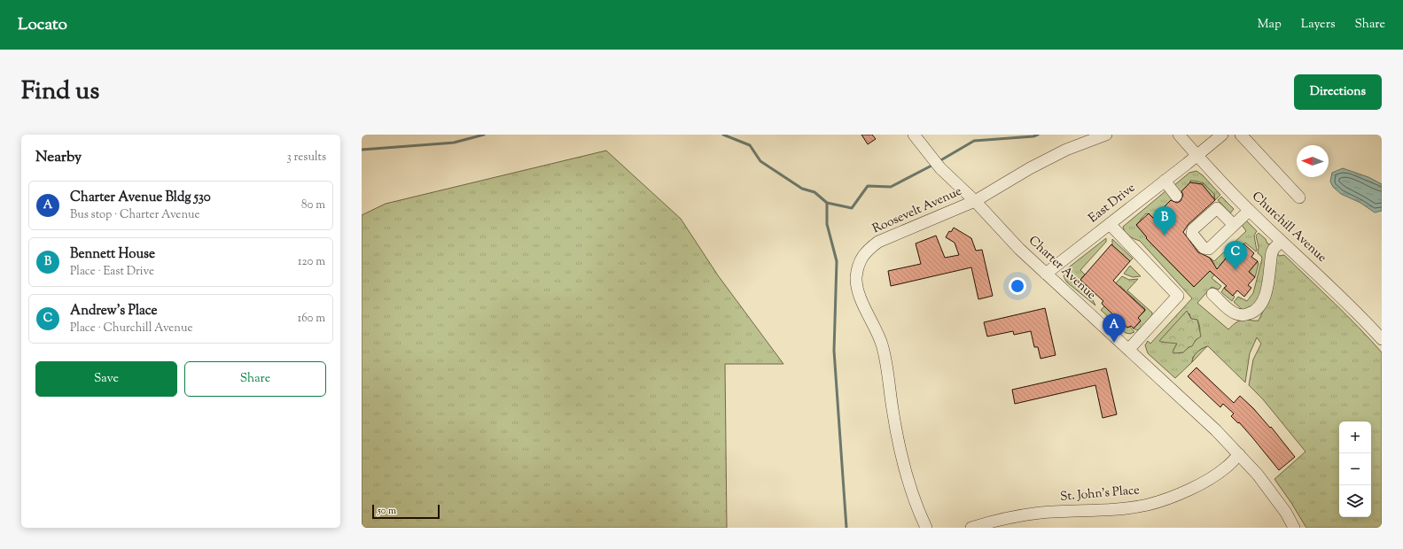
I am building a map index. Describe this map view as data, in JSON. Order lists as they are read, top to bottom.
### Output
{
  "streets": {
    "street": [
      "East Drive",
      "Roosevelt Avenue",
      "Churchill Avenue",
      "Charter Avenue",
      "St. John's Place"
    ]
  },
  "crossings": [
    ["East Drive", "Churchill Avenue"],
    ["East Drive", "Charter Avenue"],
    ["Roosevelt Avenue", "Charter Avenue"],
    ["Charter Avenue", "St. John's Place"]
  ],
  "scale_bar": "50 m",
  "north": "left",
  "page": {
    "header": "Locato",
    "nav": ["Map", "Layers", "Share"],
    "title": "Find us",
    "buttons": [
      "Directions",
      ["Save", "Share"]
    ],
    "heading": ["Nearby", "3 results"],
    "list": [
      {
        "mark": "A",
        "name": "Charter Avenue Bldg 530",
        "note": "Bus stop · Charter Avenue",
        "value": "80 m"
      },
      {
        "mark": "B",
        "name": "Bennett House",
        "note": "Place · East Drive",
        "value": "120 m"
      },
      {
        "mark": "C",
        "name": "Andrew's Place",
        "note": "Place · Churchill Avenue",
        "value": "160 m"
      }
    ],
    "pins": ["B", "C", "A"],
    "map_buttons": ["+", "−"],
    "scale": "50 m"
  }
}
